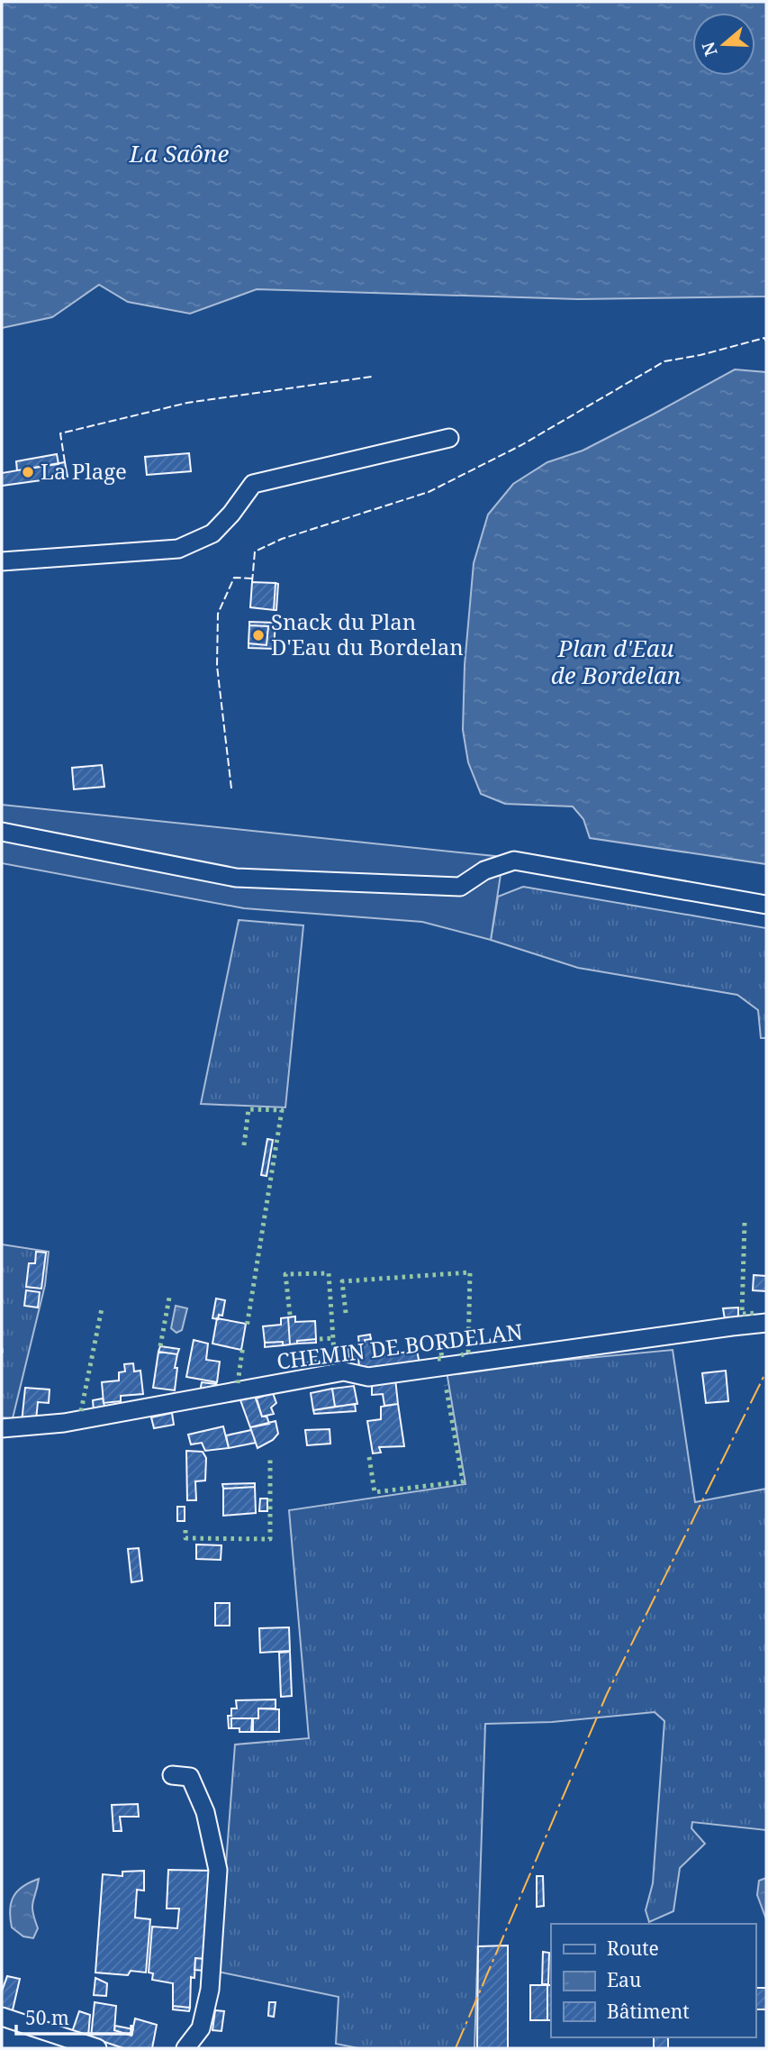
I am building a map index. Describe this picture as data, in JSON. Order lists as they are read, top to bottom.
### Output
{
  "streets": {
    "street": ["CHEMIN DE BORDELAN"]
  },
  "water": ["La Saône", "Plan d'Eau de Bordelan"],
  "places": ["La Plage", "Snack du Plan D'Eau du Bordelan"],
  "legend": ["Route", "Eau", "Bâtiment"],
  "scale_bar": "50 m",
  "north": "left"
}
